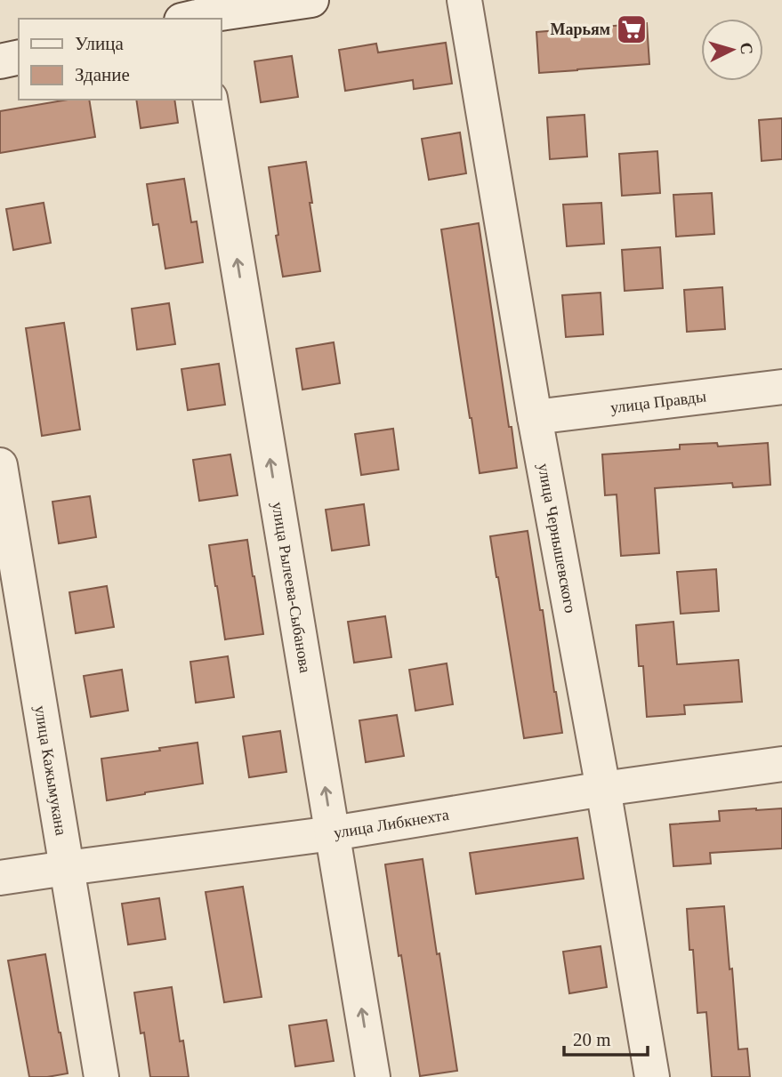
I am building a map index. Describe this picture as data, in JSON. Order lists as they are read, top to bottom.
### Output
{
  "streets": {
    "street": [
      "улица Правды",
      "улица Чернышевского",
      "улица Рылеева-Сыбанова",
      "улица Кажымукана",
      "улица Либкнехта"
    ]
  },
  "crossings": [
    ["улица Правды", "улица Чернышевского"],
    ["улица Чернышевского", "улица Либкнехта"],
    ["улица Рылеева-Сыбанова", "улица Либкнехта"],
    ["улица Кажымукана", "улица Либкнехта"]
  ],
  "one_way": ["улица Рылеева-Сыбанова"],
  "places": {
    "supermarket": ["Марьям"]
  },
  "legend": ["Улица", "Здание"],
  "scale_bar": "20 m",
  "north": "right"
}
